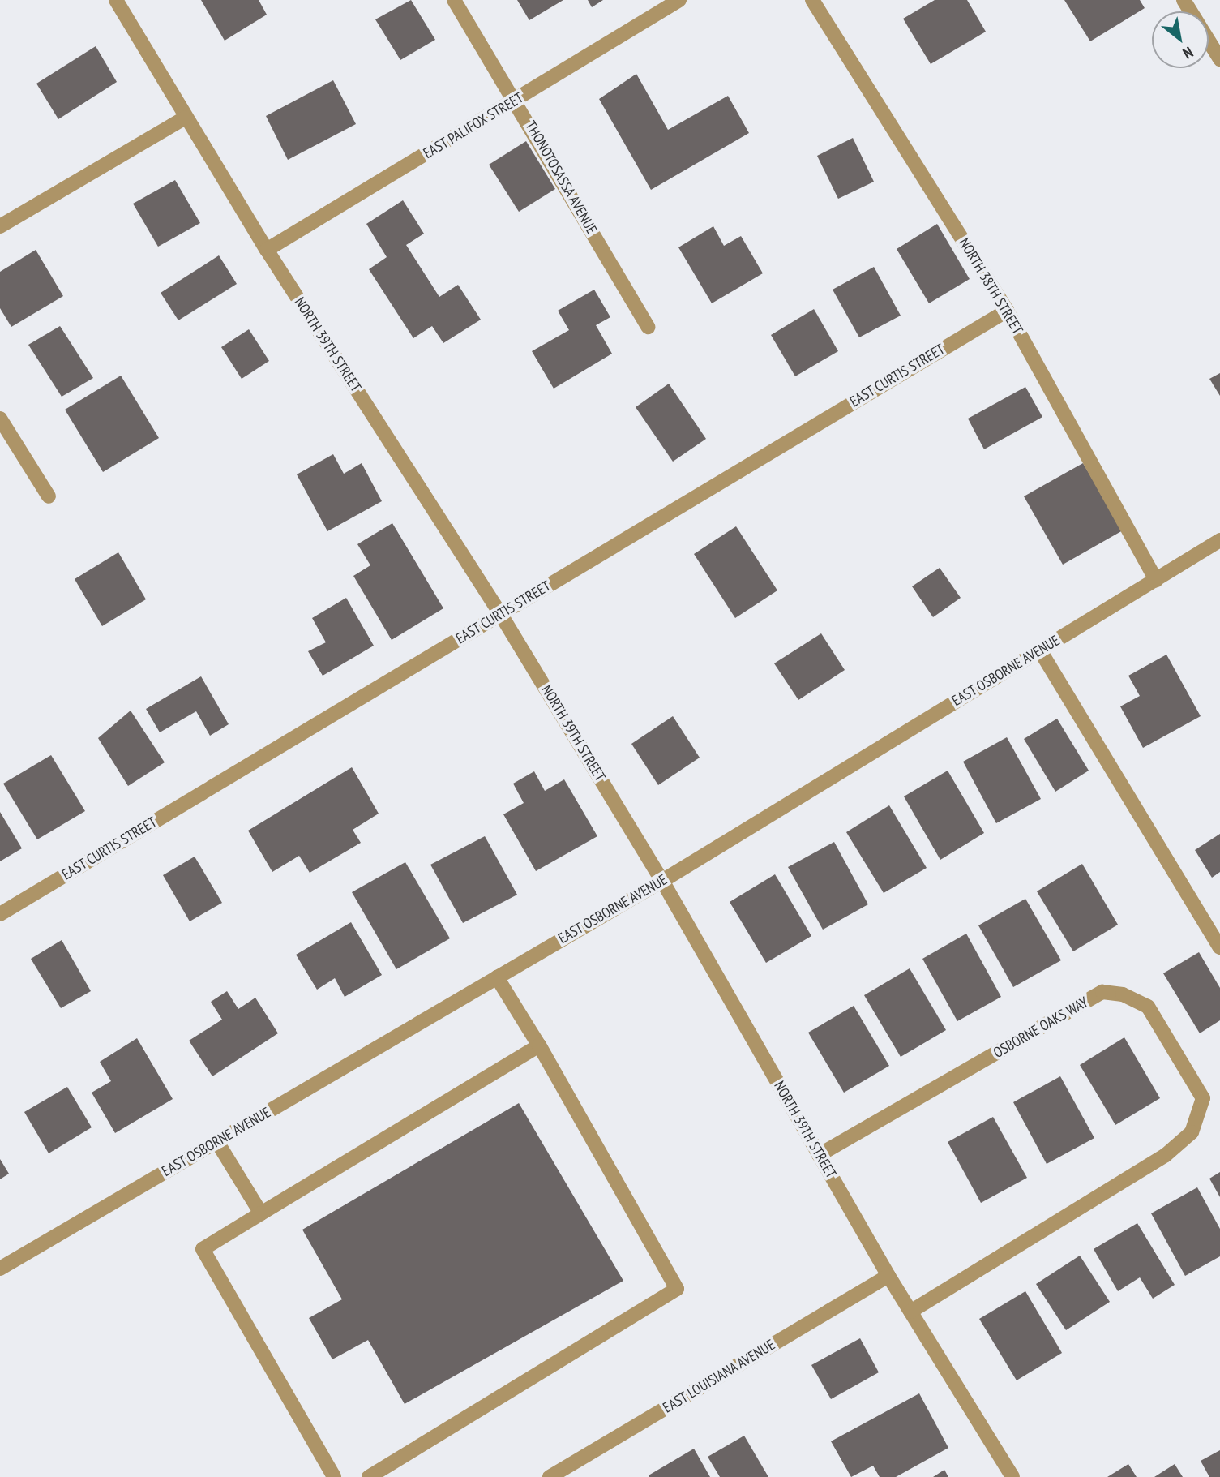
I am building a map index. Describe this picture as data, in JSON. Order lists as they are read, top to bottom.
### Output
{
  "streets": {
    "street": [
      "EAST PALIFOX STREET",
      "THONOTOSASSA AVENUE",
      "NORTH 38TH STREET",
      "NORTH 39TH STREET",
      "EAST CURTIS STREET",
      "EAST OSBORNE AVENUE",
      "OSBORNE OAKS WAY",
      "EAST LOUISIANA AVENUE"
    ]
  },
  "crossings": [
    ["EAST PALIFOX STREET", "THONOTOSASSA AVENUE"],
    ["EAST PALIFOX STREET", "NORTH 39TH STREET"],
    ["NORTH 38TH STREET", "EAST CURTIS STREET"],
    ["NORTH 38TH STREET", "EAST OSBORNE AVENUE"],
    ["NORTH 39TH STREET", "EAST CURTIS STREET"],
    ["NORTH 39TH STREET", "EAST OSBORNE AVENUE"],
    ["NORTH 39TH STREET", "OSBORNE OAKS WAY"],
    ["NORTH 39TH STREET", "EAST LOUISIANA AVENUE"]
  ],
  "north": "bottom right"
}
